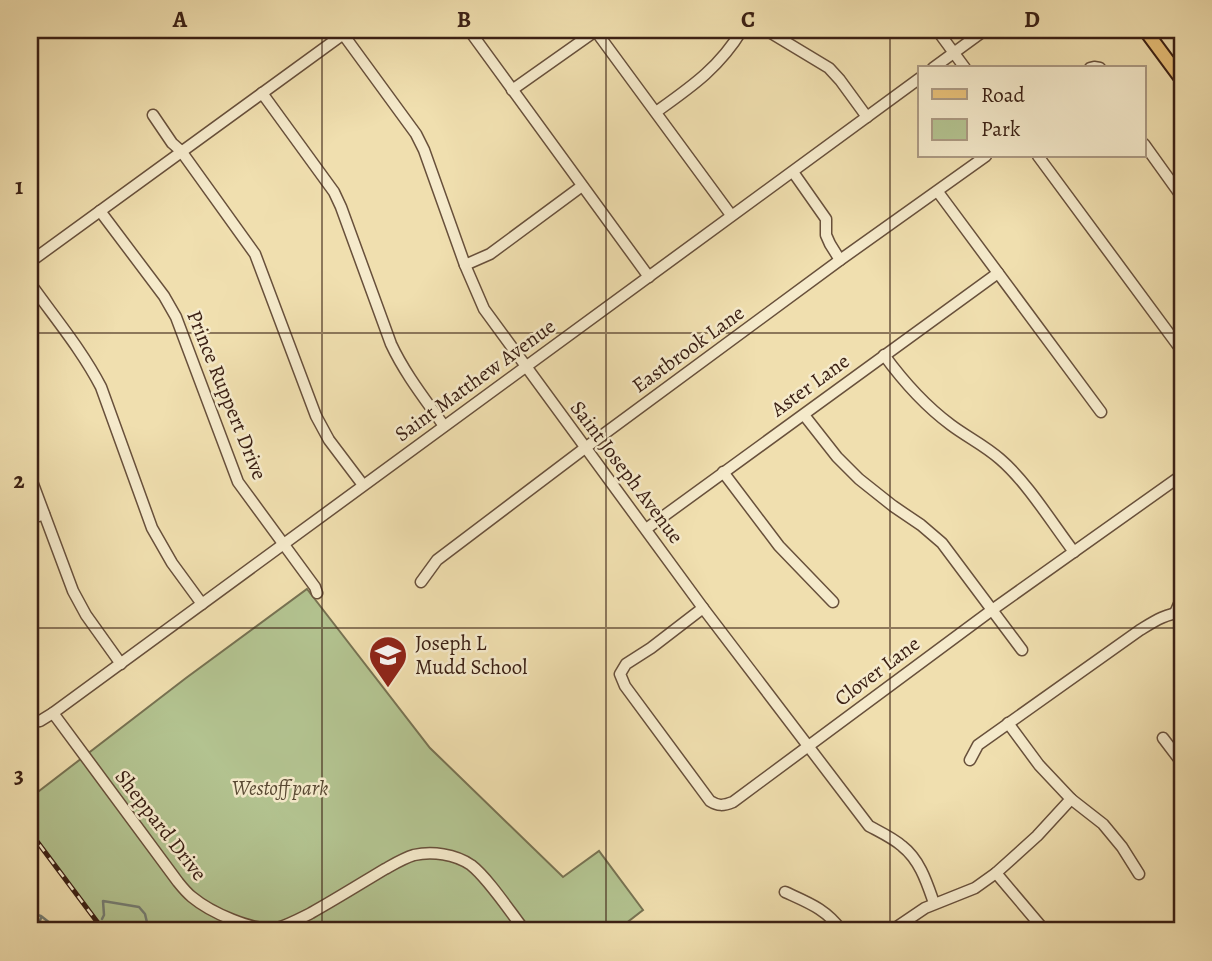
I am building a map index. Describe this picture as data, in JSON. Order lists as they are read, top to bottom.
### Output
{
  "streets": {
    "street": [
      "Eastbrook Lane",
      "Saint Matthew Avenue",
      "Aster Lane",
      "Prince Ruppert Drive",
      "Saint Joseph Avenue",
      "Clover Lane",
      "Sheppard Drive"
    ]
  },
  "crossings": [
    ["Eastbrook Lane", "Saint Joseph Avenue"],
    ["Saint Matthew Avenue", "Prince Ruppert Drive"],
    ["Saint Matthew Avenue", "Saint Joseph Avenue"],
    ["Saint Matthew Avenue", "Sheppard Drive"],
    ["Aster Lane", "Saint Joseph Avenue"],
    ["Saint Joseph Avenue", "Clover Lane"]
  ],
  "parks": ["Westoff park"],
  "places": {
    "school or university": ["Joseph L Mudd School"]
  },
  "legend": ["Road", "Park"],
  "grid": {
    "columns": [
      "A",
      "B",
      "C",
      "D"
    ],
    "rows": ["1", "2", "3"]
  }
}
